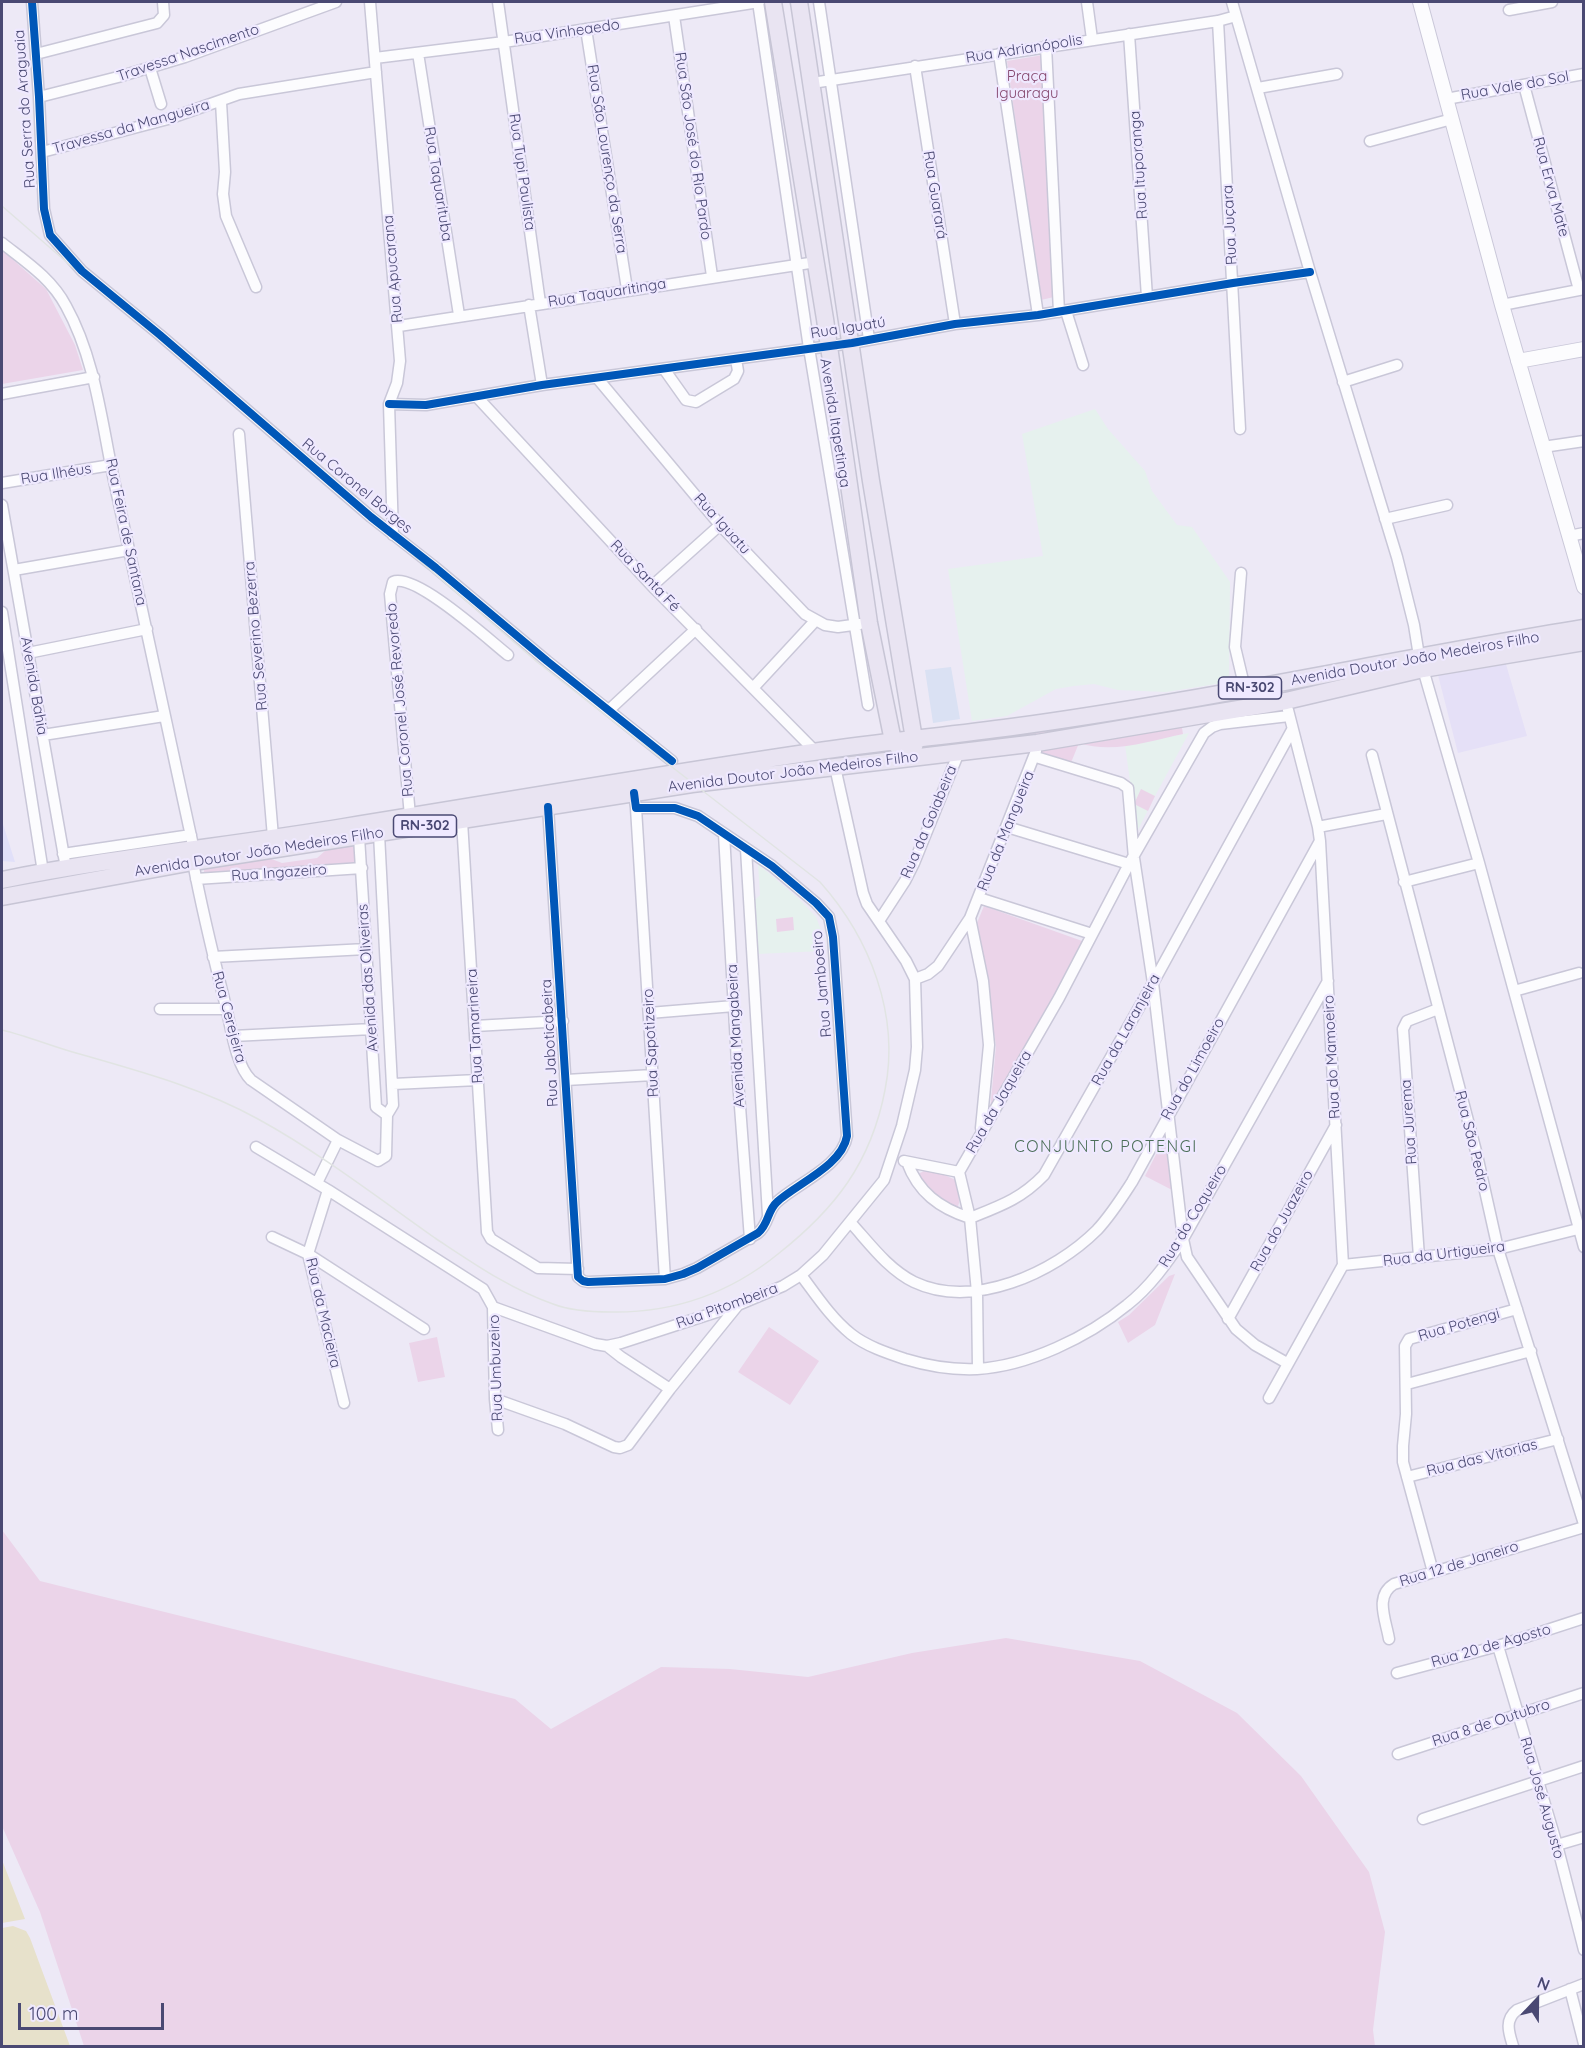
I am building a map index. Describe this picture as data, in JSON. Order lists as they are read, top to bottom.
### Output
{
  "streets": {
    "main road": ["Avenida Itapetinga", "Avenida Doutor João Medeiros Filho", "RN-302"],
    "street": [
      "Rua Vinheaedo",
      "Rua Adrianópolis",
      "Travessa Nascimento",
      "Rua Vale do Sol",
      "Rua Serra do Araguaia",
      "Travessa da Mangueira",
      "Rua São José do Rio Pardo",
      "Rua São Lourenço da Serra",
      "Rua Ituporanga",
      "Rua Tupi Paulista",
      "Rua Taquarituba",
      "Rua Erva Mate",
      "Rua Guarará",
      "Rua Juçara",
      "Rua Apucarana",
      "Rua Taquaritinga",
      "Rua Iguatú",
      "Rua Ilhéus",
      "Rua Coronel Borges",
      "Rua Iguatu",
      "Rua Feira de Santana",
      "Rua Santa Fé",
      "Rua Severino Bezerra",
      "Avenida Bahia",
      "Rua Coronel José Revoredo",
      "Rua da Goiabeira",
      "Rua da Mangueira",
      "Rua Ingazeiro",
      "Avenida das Oliveiras",
      "Rua Jamboeiro",
      "Rua Cerejeira",
      "Rua Tamarineira",
      "Rua da Laranjeira",
      "Avenida Mangabeira",
      "Rua Jaboticabeira",
      "Rua Sapotizeiro",
      "Rua do Mamoeiro",
      "Rua do Limoeiro",
      "Rua da Jaqueira",
      "Rua Jurema",
      "Rua São Pedro",
      "Rua do Coqueiro",
      "Rua do Juazeiro",
      "Rua da Urtigueira",
      "Rua Pitombeira",
      "Rua da Macieira",
      "Rua Potengi",
      "Rua Umbuzeiro",
      "Rua das Vitorias",
      "Rua 12 de Janeiro",
      "Rua 20 de Agosto",
      "Rua 8 de Outubro",
      "Rua José Augusto"
    ]
  },
  "crossings": [
    ["Rua Vinheaedo", "Rua São José do Rio Pardo"],
    ["Rua Vinheaedo", "Rua São Lourenço da Serra"],
    ["Rua Vinheaedo", "Rua Tupi Paulista"],
    ["Rua Vinheaedo", "Rua Taquarituba"],
    ["Rua Vinheaedo", "Rua Apucarana"],
    ["Rua Vinheaedo", "Avenida Itapetinga"],
    ["Rua Adrianópolis", "Rua Ituporanga"],
    ["Rua Adrianópolis", "Rua Guarará"],
    ["Rua Adrianópolis", "Rua Juçara"],
    ["Rua Adrianópolis", "Avenida Itapetinga"],
    ["Travessa Nascimento", "Rua Serra do Araguaia"],
    ["Rua Vale do Sol", "Rua Erva Mate"],
    ["Rua Serra do Araguaia", "Travessa da Mangueira"],
    ["Rua Serra do Araguaia", "Rua Coronel Borges"],
    ["Travessa da Mangueira", "Rua Apucarana"],
    ["Rua São José do Rio Pardo", "Rua Taquaritinga"],
    ["Rua São Lourenço da Serra", "Rua Taquaritinga"],
    ["Rua Ituporanga", "Rua Iguatú"],
    ["Rua Tupi Paulista", "Rua Taquaritinga"],
    ["Rua Tupi Paulista", "Rua Iguatú"],
    ["Rua Taquarituba", "Rua Taquaritinga"],
    ["Rua Guarará", "Rua Iguatú"],
    ["Rua Juçara", "Rua Iguatú"],
    ["Rua Apucarana", "Rua Taquaritinga"],
    ["Rua Apucarana", "Rua Iguatú"],
    ["Rua Apucarana", "Rua Coronel Borges"],
    ["Rua Taquaritinga", "Avenida Itapetinga"],
    ["Rua Iguatú", "Avenida Itapetinga"],
    ["Rua Iguatú", "Rua Iguatu"],
    ["Rua Iguatú", "Rua Santa Fé"],
    ["Avenida Itapetinga", "Rua Iguatu"],
    ["Avenida Itapetinga", "Rua Santa Fé"],
    ["Avenida Itapetinga", "Avenida Doutor João Medeiros Filho"],
    ["Rua Ilhéus", "Rua Feira de Santana"],
    ["Rua Iguatu", "Rua Santa Fé"],
    ["Rua Iguatu", "Avenida Doutor João Medeiros Filho"],
    ["Rua Feira de Santana", "Avenida Doutor João Medeiros Filho"],
    ["Rua Feira de Santana", "Rua Ingazeiro"],
    ["Rua Feira de Santana", "Rua Cerejeira"],
    ["Rua Santa Fé", "Avenida Doutor João Medeiros Filho"],
    ["Rua Severino Bezerra", "Avenida Doutor João Medeiros Filho"],
    ["Avenida Doutor João Medeiros Filho", "Avenida Bahia"],
    ["Avenida Doutor João Medeiros Filho", "Rua Coronel José Revoredo"],
    ["Avenida Doutor João Medeiros Filho", "Rua da Goiabeira"],
    ["Avenida Doutor João Medeiros Filho", "Rua da Mangueira"],
    ["Avenida Doutor João Medeiros Filho", "Rua Ingazeiro"],
    ["Avenida Doutor João Medeiros Filho", "Avenida das Oliveiras"],
    ["Avenida Doutor João Medeiros Filho", "Rua Jamboeiro"],
    ["Avenida Doutor João Medeiros Filho", "Rua Cerejeira"],
    ["Avenida Doutor João Medeiros Filho", "Rua Tamarineira"],
    ["Avenida Doutor João Medeiros Filho", "Rua Jaboticabeira"],
    ["Avenida Doutor João Medeiros Filho", "Rua Sapotizeiro"],
    ["Avenida Doutor João Medeiros Filho", "Rua do Mamoeiro"],
    ["Avenida Doutor João Medeiros Filho", "Rua da Jaqueira"],
    ["Avenida Doutor João Medeiros Filho", "Rua Pitombeira"],
    ["Rua da Goiabeira", "Rua Pitombeira"],
    ["Rua da Mangueira", "Rua Pitombeira"],
    ["Rua Ingazeiro", "Avenida das Oliveiras"],
    ["Rua Ingazeiro", "Rua Cerejeira"],
    ["Avenida das Oliveiras", "Rua Cerejeira"],
    ["Rua Jamboeiro", "Avenida Mangabeira"],
    ["Rua Jamboeiro", "Rua Sapotizeiro"],
    ["Rua Tamarineira", "Rua Jaboticabeira"],
    ["Rua da Laranjeira", "Rua do Mamoeiro"],
    ["Rua do Mamoeiro", "Rua do Limoeiro"],
    ["Rua do Mamoeiro", "Rua da Jaqueira"],
    ["Rua do Mamoeiro", "Rua do Coqueiro"],
    ["Rua do Mamoeiro", "Rua do Juazeiro"],
    ["Rua do Mamoeiro", "Rua da Urtigueira"],
    ["Rua do Limoeiro", "Rua Pitombeira"],
    ["Rua Jurema", "Rua São Pedro"],
    ["Rua Jurema", "Rua da Urtigueira"],
    ["Rua São Pedro", "Rua da Urtigueira"],
    ["Rua São Pedro", "Rua Potengi"],
    ["Rua São Pedro", "Rua das Vitorias"],
    ["Rua São Pedro", "Rua 12 de Janeiro"],
    ["Rua do Coqueiro", "Rua Pitombeira"],
    ["Rua 20 de Agosto", "Rua José Augusto"],
    ["Rua 8 de Outubro", "Rua José Augusto"]
  ],
  "districts": ["CONJUNTO POTENGI"],
  "parks": ["Praça Iguaragu"],
  "scale_bar": "100 m",
  "north": "top"
}
